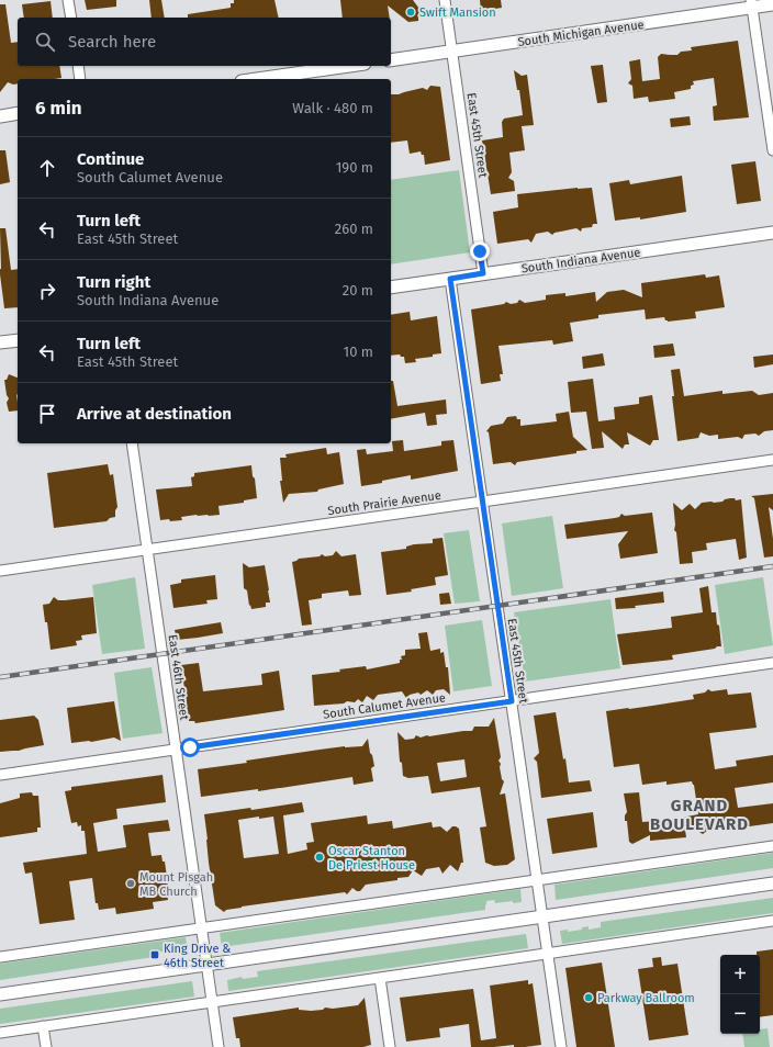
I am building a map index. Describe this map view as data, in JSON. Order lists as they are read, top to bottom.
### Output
{
  "streets": {
    "street": [
      "South Michigan Avenue",
      "East 45th Street",
      "South Indiana Avenue",
      "South Prairie Avenue",
      "East 46th Street",
      "South Calumet Avenue"
    ]
  },
  "crossings": [
    ["South Michigan Avenue", "East 45th Street"],
    ["East 45th Street", "South Indiana Avenue"],
    ["East 45th Street", "South Prairie Avenue"],
    ["East 45th Street", "South Calumet Avenue"],
    ["South Prairie Avenue", "East 46th Street"],
    ["East 46th Street", "South Calumet Avenue"]
  ],
  "districts": ["GRAND BOULEVARD"],
  "places": {
    "other": [
      "Swift Mansion",
      "Oscar Stanton De Priest House",
      "Mount Pisgah MB Church",
      "Parkway Ballroom"
    ],
    "transit": ["King Drive & 46th Street"]
  },
  "page": {
    "search": "Search here",
    "heading": ["6 min", "Walk · 480 m"],
    "list": [
      ["Continue", "South Calumet Avenue", "190 m"],
      ["Turn left", "East 45th Street", "260 m"],
      ["Turn right", "South Indiana Avenue", "20 m"],
      ["Turn left", "East 45th Street", "10 m"],
      "Arrive at destination"
    ],
    "map_buttons": ["+", "−"]
  }
}
